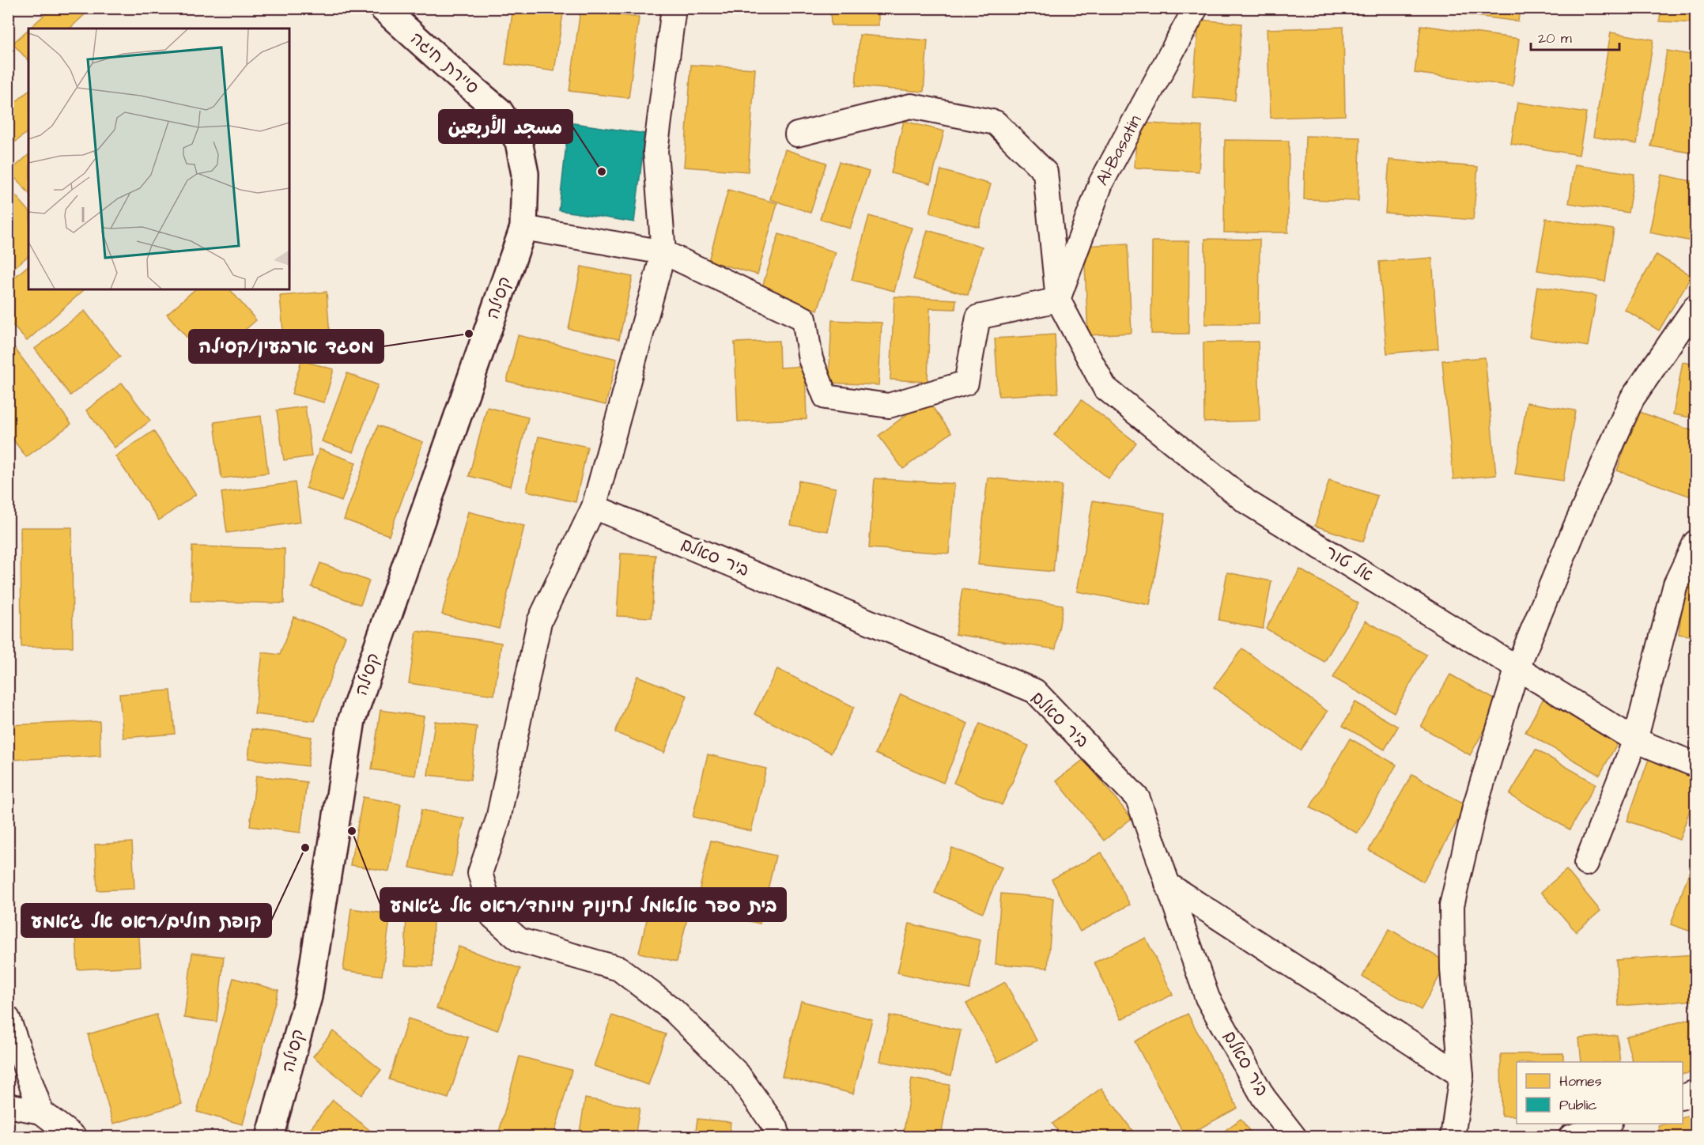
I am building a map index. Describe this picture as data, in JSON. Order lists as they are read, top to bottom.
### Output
{
  "streets": {
    "street": [
      "סיירת חיגה",
      "Al-Basatin",
      "קסילה",
      "ביר סאלם",
      "אל טור"
    ]
  },
  "crossings": [
    ["סיירת חיגה", "קסילה"],
    ["Al-Basatin", "אל טור"]
  ],
  "places": [
    "مسجد الأربعين",
    "מסגד ארבעין/קסילה",
    "בית ספר אלאמל לחינוך מיוחד/ראס אל ג׳אמע",
    "קופת חולים/ראס אל ג׳אמע"
  ],
  "legend": ["Homes", "Public"],
  "scale_bar": "20 m"
}
